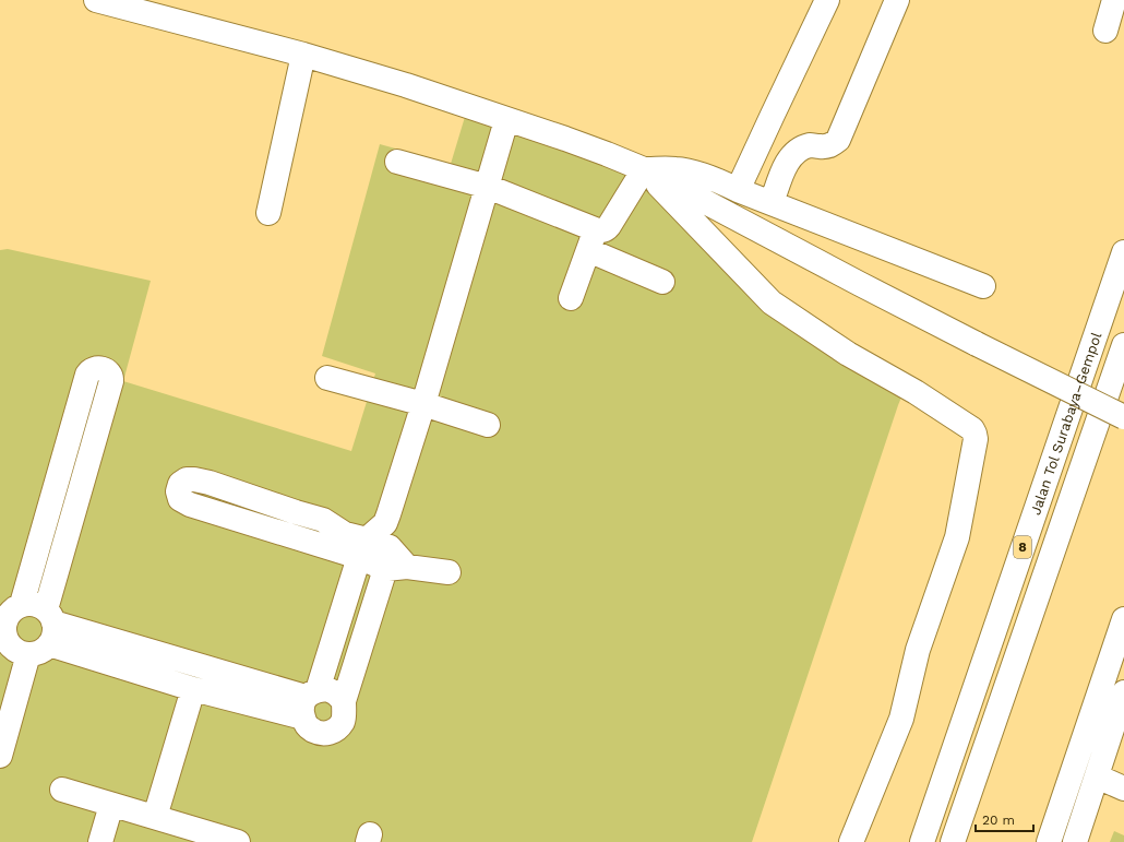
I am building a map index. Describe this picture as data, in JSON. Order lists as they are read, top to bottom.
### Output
{
  "streets": {
    "main road": ["Jalan Tol Surabaya–Gempol", "8"]
  },
  "scale_bar": "20 m"
}
